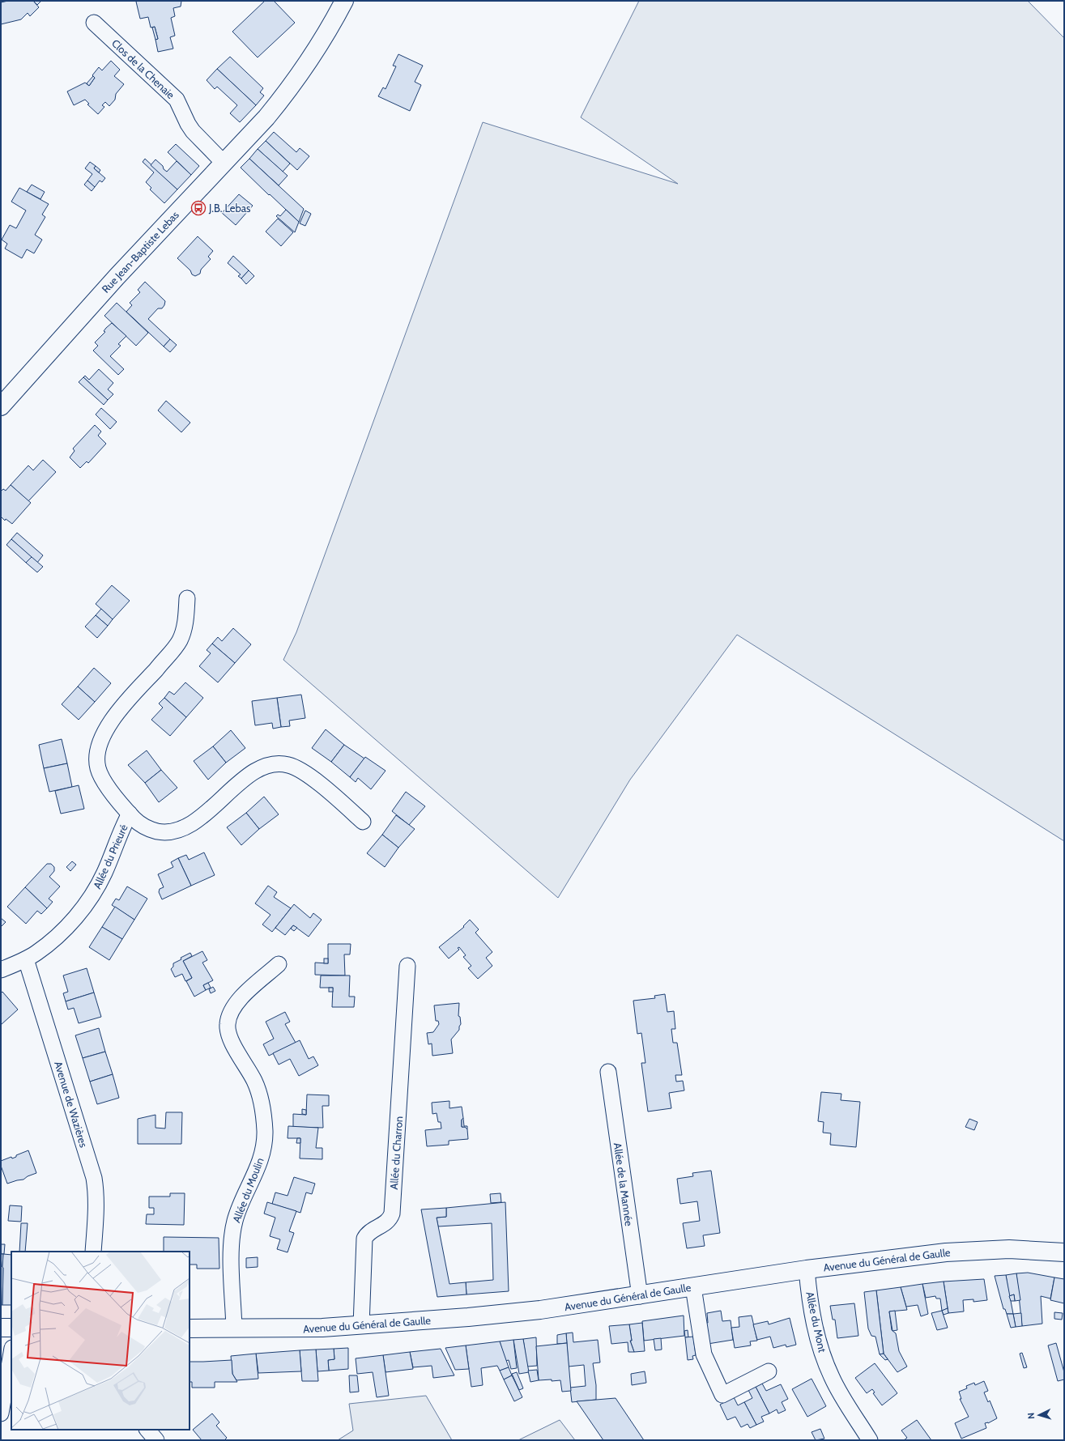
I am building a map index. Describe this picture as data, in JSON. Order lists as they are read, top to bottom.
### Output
{
  "streets": {
    "main road": ["Rue Jean-Baptiste Lebas", "Avenue du Général de Gaulle"],
    "street": [
      "Clos de la Chenaie",
      "Allée du Prieuré",
      "Avenue de Wazières",
      "Allée du Charron",
      "Allée de la Mannée",
      "Allée du Moulin",
      "Allée du Mont"
    ]
  },
  "crossings": [
    ["Clos de la Chenaie", "Rue Jean-Baptiste Lebas"],
    ["Allée du Prieuré", "Avenue de Wazières"],
    ["Allée du Charron", "Avenue du Général de Gaulle"],
    ["Allée de la Mannée", "Avenue du Général de Gaulle"],
    ["Allée du Moulin", "Avenue du Général de Gaulle"],
    ["Avenue du Général de Gaulle", "Allée du Mont"]
  ],
  "places": {
    "bus stop": ["J.B. Lebas"]
  },
  "north": "left"
}
